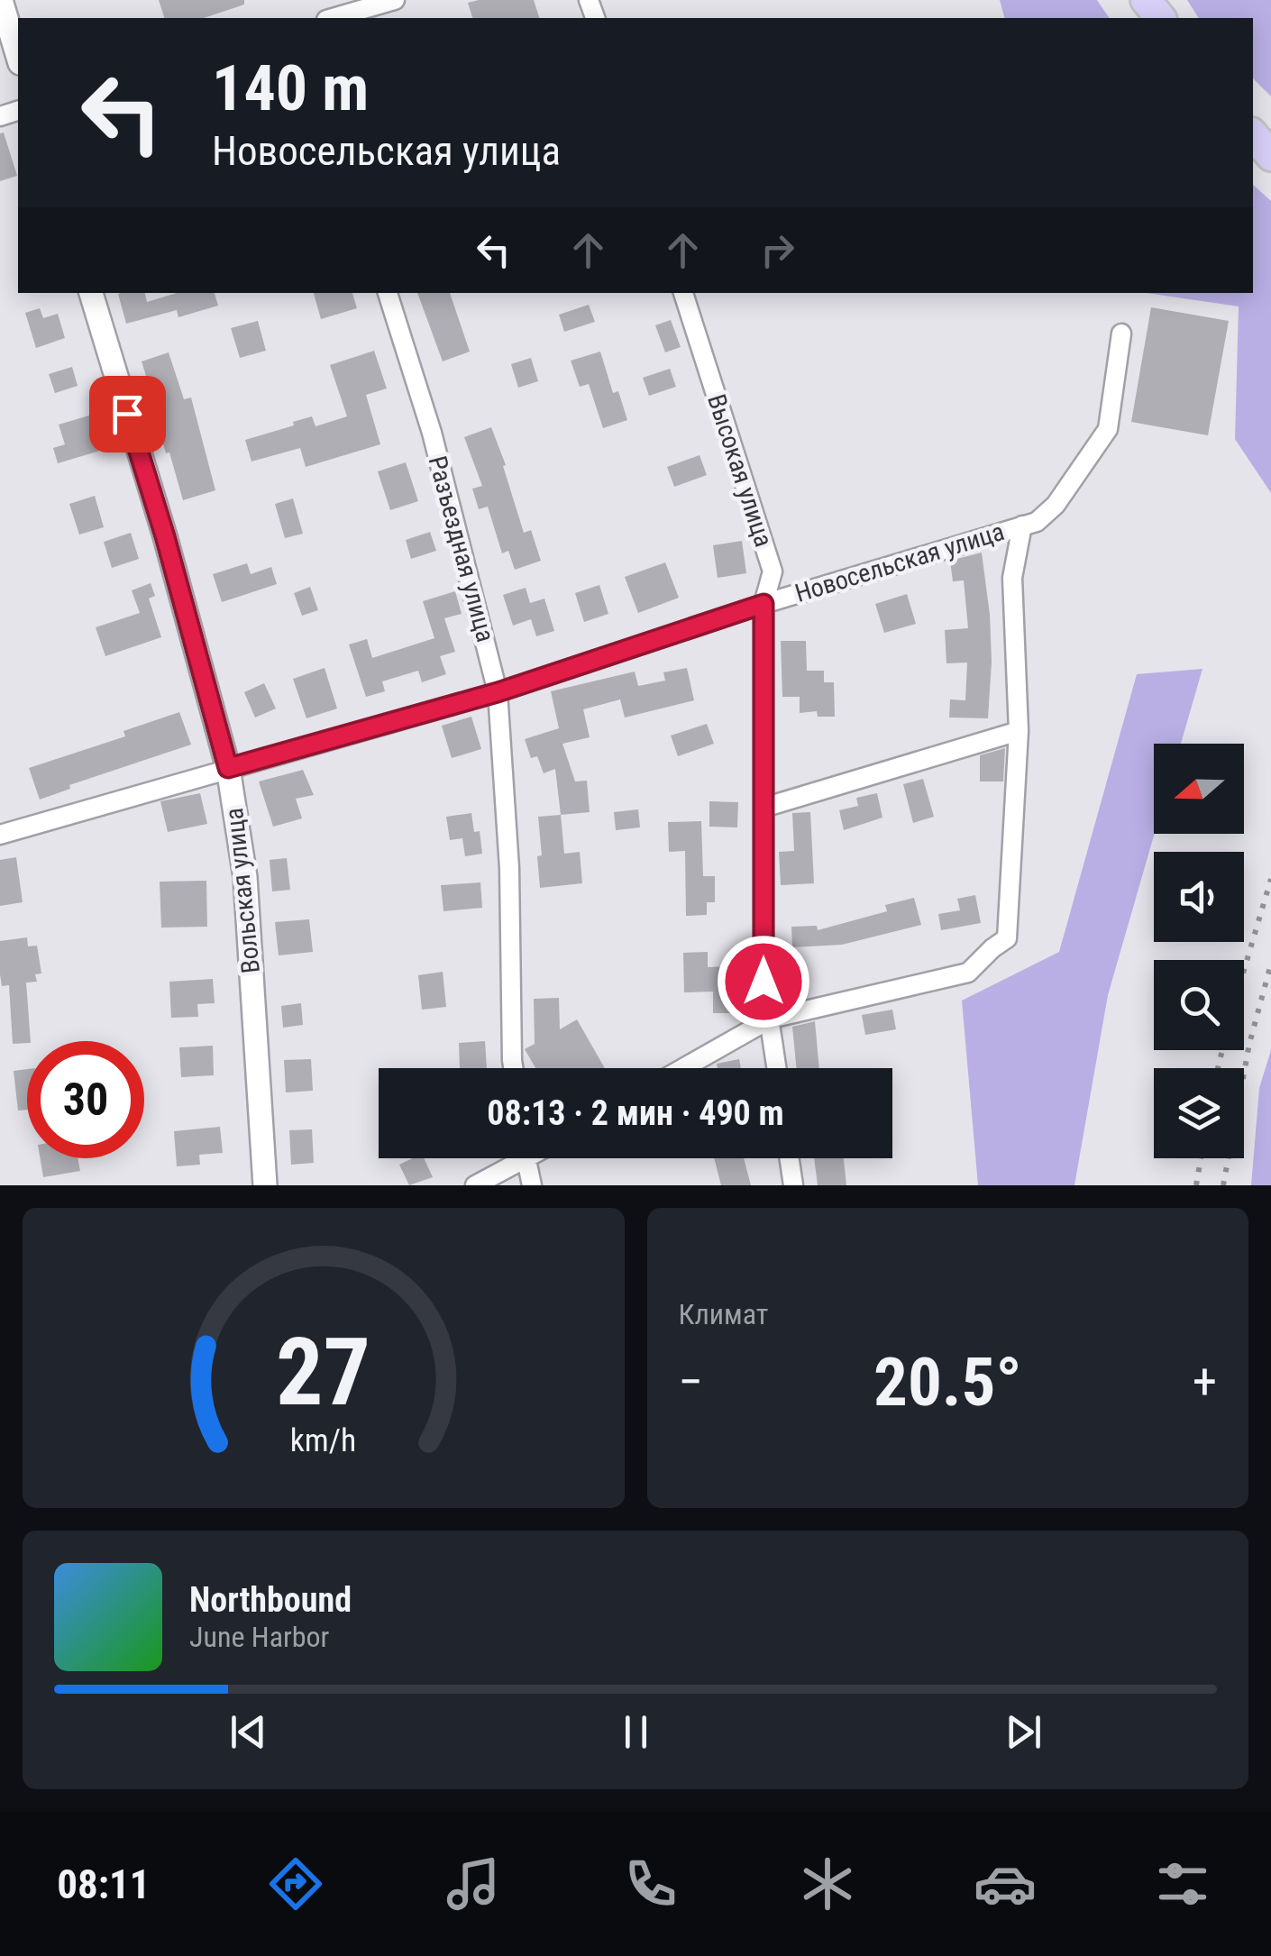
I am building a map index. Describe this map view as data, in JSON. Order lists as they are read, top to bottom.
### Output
{
  "streets": {
    "street": [
      "Высокая улица",
      "Разъездная улица",
      "Новосельская улица",
      "Вольская улица"
    ]
  },
  "crossings": [
    ["Высокая улица", "Новосельская улица"],
    ["Разъездная улица", "Новосельская улица"],
    ["Новосельская улица", "Вольская улица"]
  ],
  "north": "left",
  "page": {
    "turn": ["140 m", "Новосельская улица"],
    "limit": "30",
    "trip": "08:13 · 2 мин · 490 m",
    "tile": "Климат",
    "heat": ["−", "20.5°", "+"],
    "song": ["Northbound", "June Harbor"],
    "tabs": "08:11",
    "gauge": ["27", "km/h"]
  }
}
